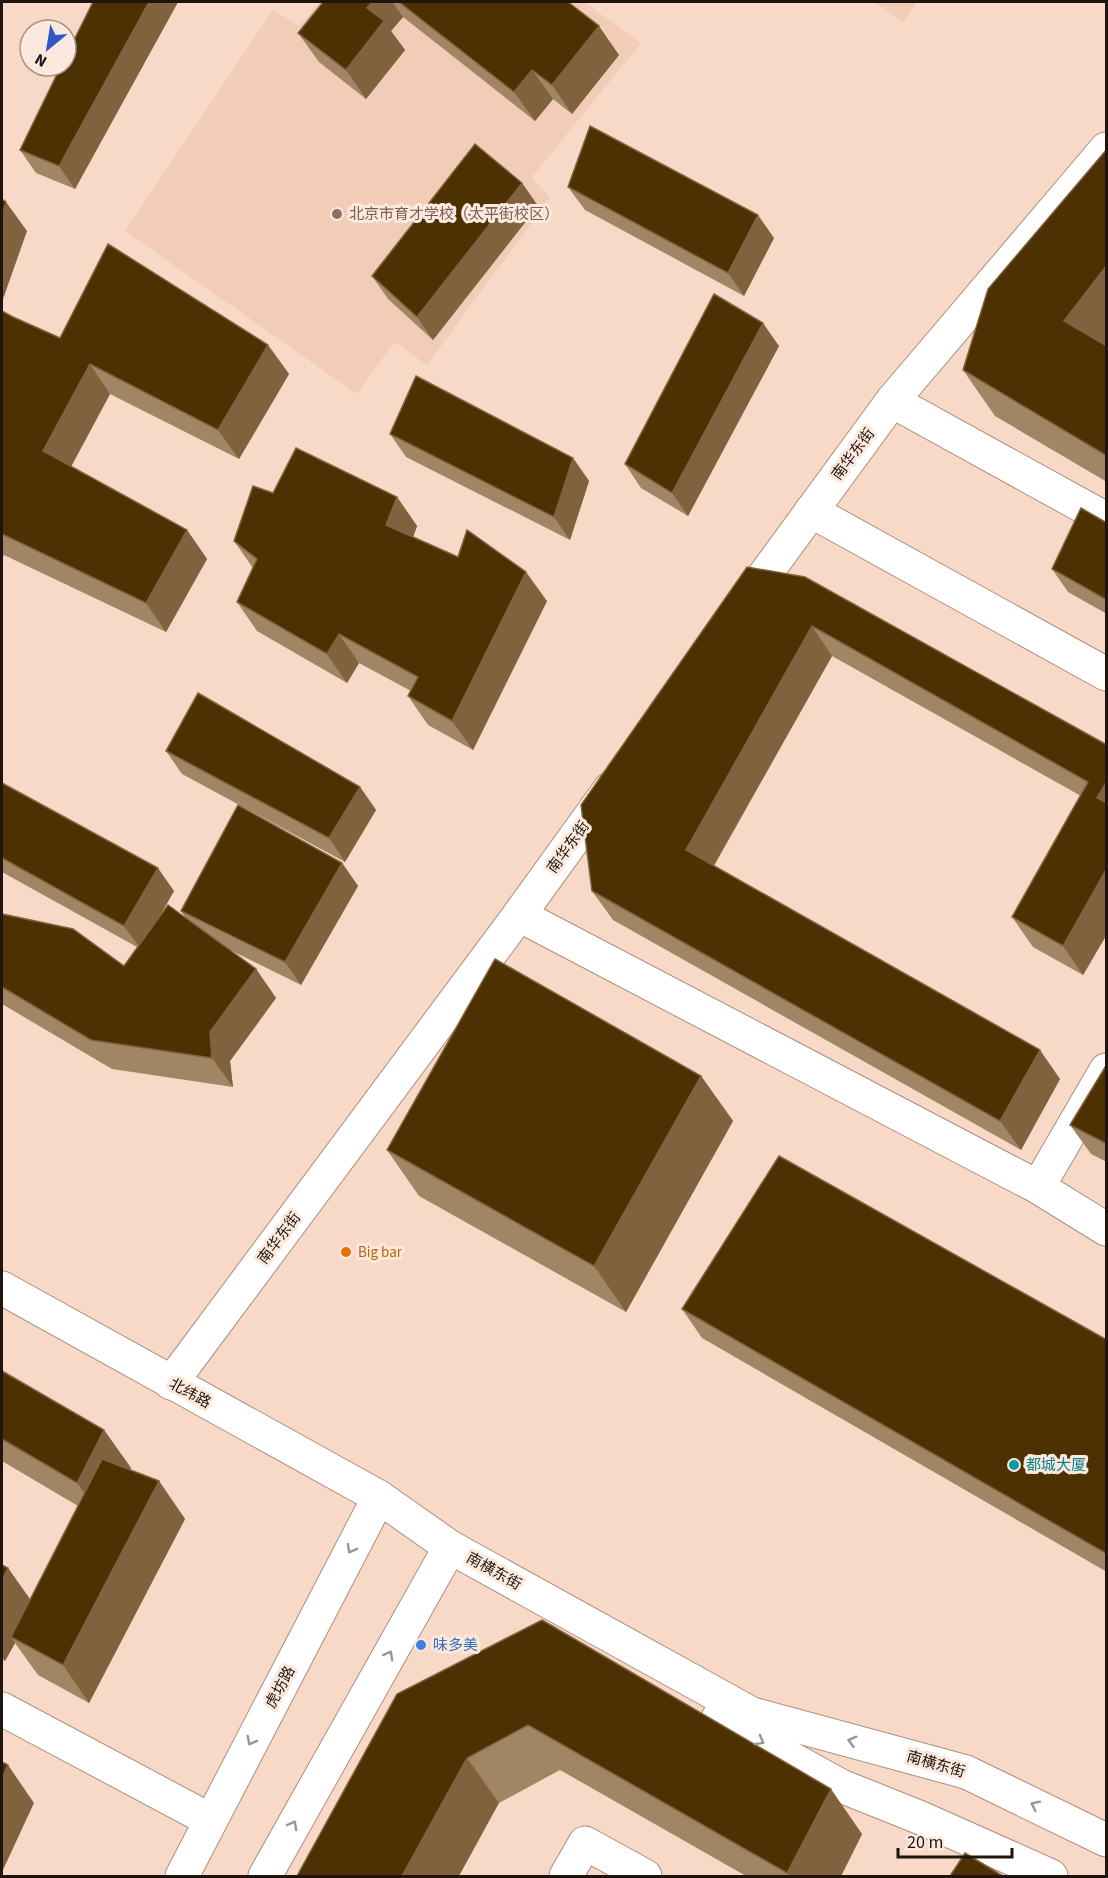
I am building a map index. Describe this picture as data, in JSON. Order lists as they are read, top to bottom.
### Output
{
  "streets": {
    "street": [
      "南华东街",
      "北纬路",
      "南横东街",
      "虎坊路"
    ]
  },
  "crossings": [
    ["南华东街", "北纬路"],
    ["北纬路", "南横东街"],
    ["北纬路", "虎坊路"]
  ],
  "places": [
    "北京市育才学校（太平街校区）",
    "Big bar",
    "都城大厦",
    "味多美"
  ],
  "scale_bar": "20 m",
  "north": "bottom left"
}
